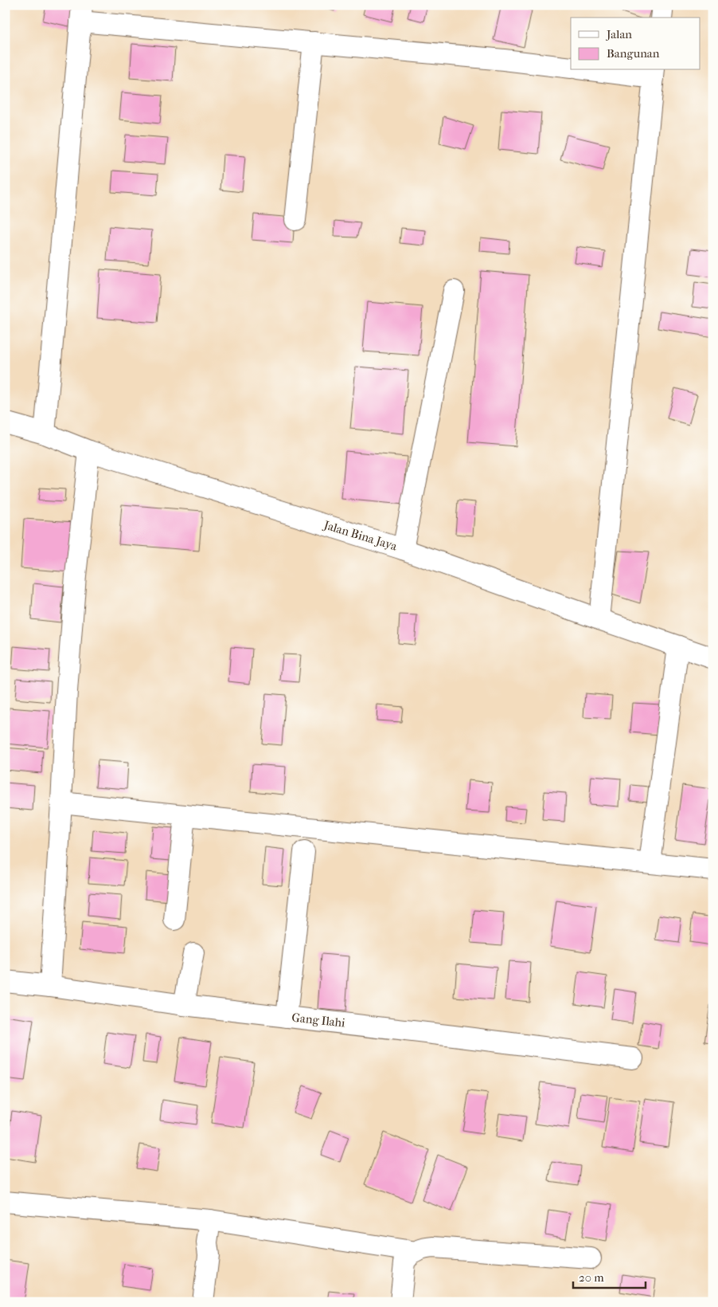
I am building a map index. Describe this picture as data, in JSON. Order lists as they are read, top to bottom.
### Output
{
  "streets": {
    "street": ["Jalan Bina Jaya", "Gang Ilahi"]
  },
  "legend": ["Jalan", "Bangunan"],
  "scale_bar": "20 m"
}
